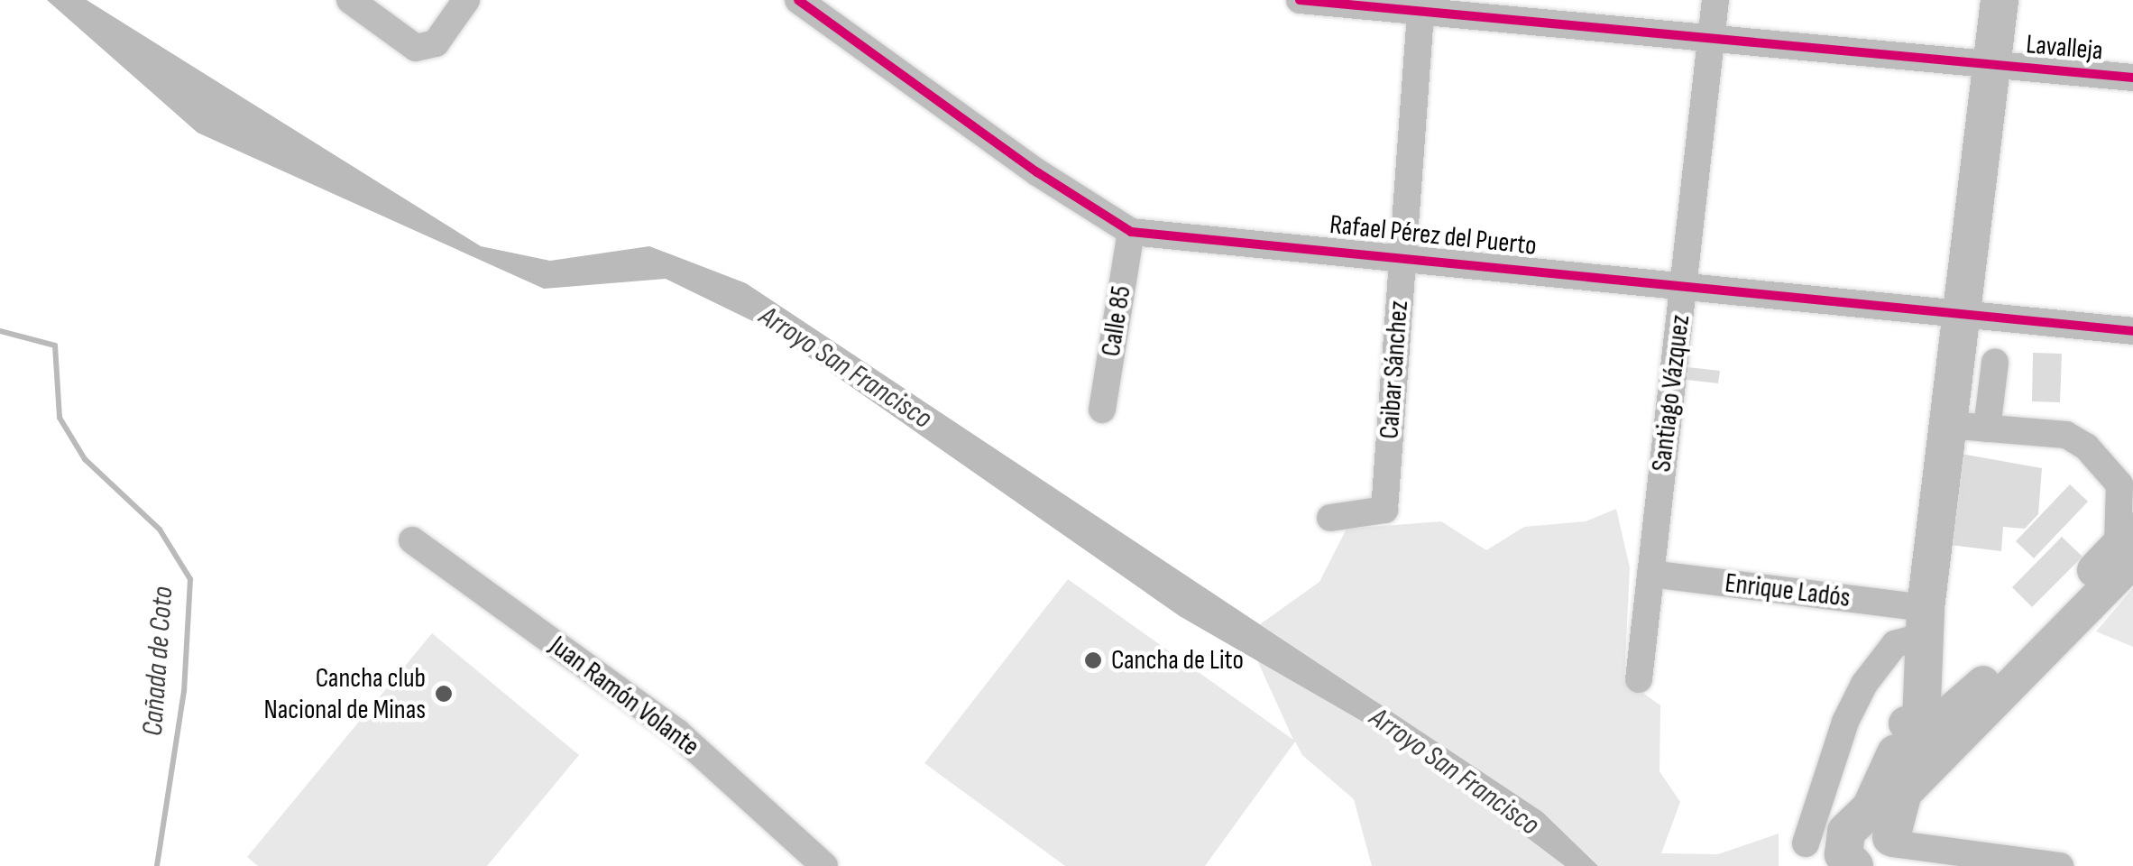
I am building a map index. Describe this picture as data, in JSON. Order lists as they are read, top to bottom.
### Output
{
  "streets": {
    "street": [
      "Lavalleja",
      "Rafael Pérez del Puerto",
      "Calle 85",
      "Caibar Sánchez",
      "Santiago Vázquez",
      "Enrique Ladós",
      "Juan Ramón Volante"
    ]
  },
  "crossings": [
    ["Lavalleja", "Caibar Sánchez"],
    ["Lavalleja", "Santiago Vázquez"],
    ["Rafael Pérez del Puerto", "Calle 85"],
    ["Rafael Pérez del Puerto", "Caibar Sánchez"],
    ["Rafael Pérez del Puerto", "Santiago Vázquez"],
    ["Santiago Vázquez", "Enrique Ladós"]
  ],
  "water": ["Arroyo San Francisco", "Cañada de Coto"],
  "places": ["Cancha de Lito", "Cancha club Nacional de Minas"]
}
